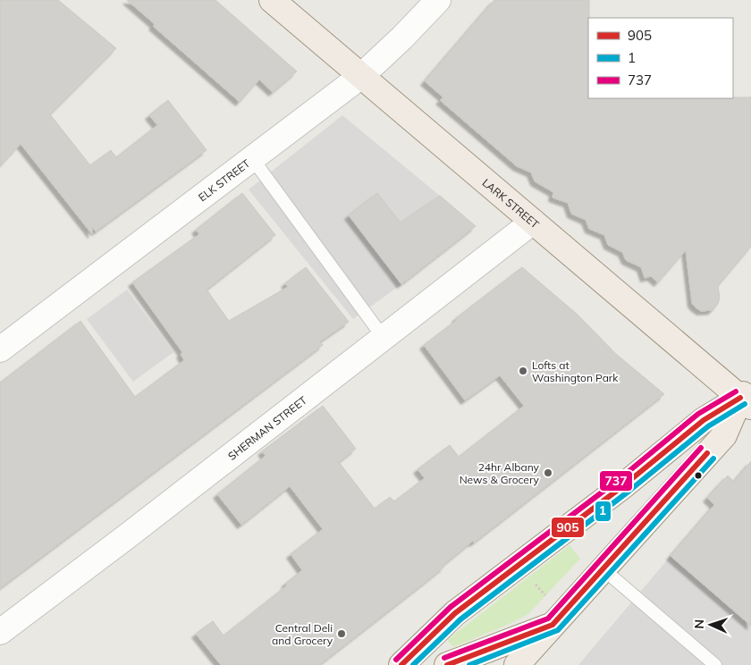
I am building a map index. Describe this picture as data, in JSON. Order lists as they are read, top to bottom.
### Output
{
  "streets": {
    "main road": ["LARK STREET"],
    "street": ["ELK STREET", "SHERMAN STREET"]
  },
  "crossings": [
    ["ELK STREET", "LARK STREET"],
    ["LARK STREET", "SHERMAN STREET"]
  ],
  "places": ["Lofts at Washington Park", "24hr Albany News & Grocery", "Central Deli and Grocery"],
  "lines": ["transit line 737", "transit line 905", "transit line 1"],
  "legend": ["905", "1", "737"],
  "north": "left"
}
